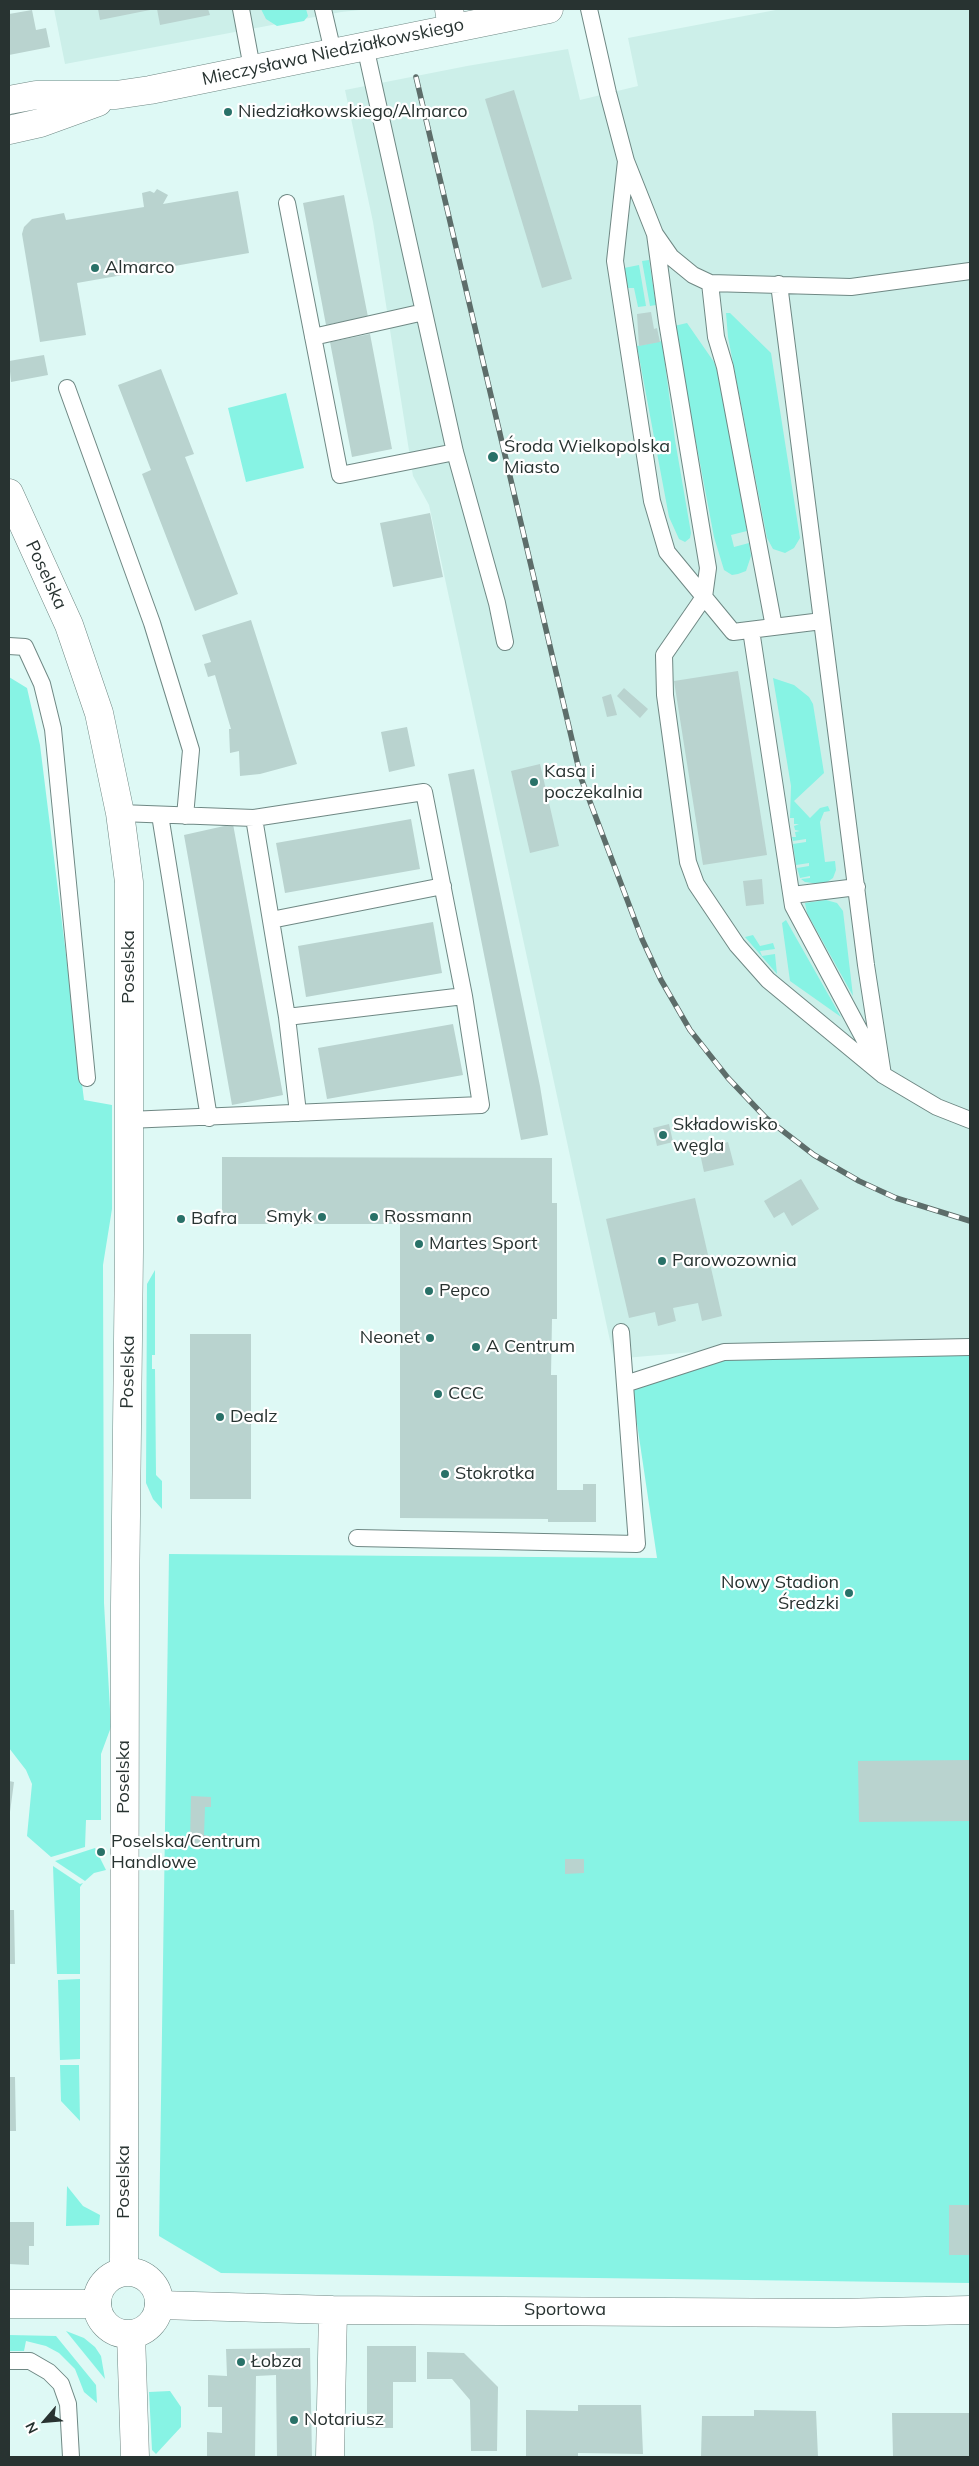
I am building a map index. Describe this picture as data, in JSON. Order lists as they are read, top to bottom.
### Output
{
  "streets": {
    "street": ["Mieczysława Niedziałkowskiego", "Poselska", "Sportowa"]
  },
  "crossings": [
    ["Poselska", "Sportowa"]
  ],
  "places": [
    "Niedziałkowskiego/Almarco",
    "Almarco",
    "Środa Wielkopolska Miasto",
    "Kasa i poczekalnia",
    "Składowisko węgla",
    "Smyk",
    "Rossmann",
    "Bafra",
    "Martes Sport",
    "Parowozownia",
    "Pepco",
    "Neonet",
    "A Centrum",
    "CCC",
    "Dealz",
    "Stokrotka",
    "Nowy Stadion Średzki",
    "Poselska/Centrum Handlowe",
    "Łobza",
    "Notariusz"
  ],
  "north": "bottom left"
}
